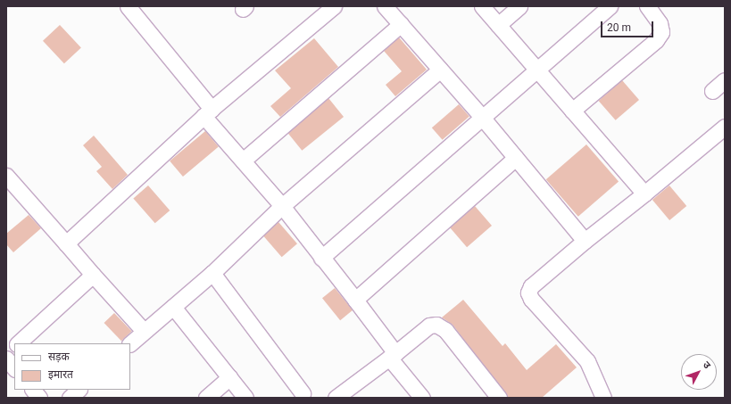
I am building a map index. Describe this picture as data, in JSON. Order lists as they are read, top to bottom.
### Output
{
  "legend": ["सड़क", "इमारत"],
  "scale_bar": "20 m",
  "north": "top right"
}
